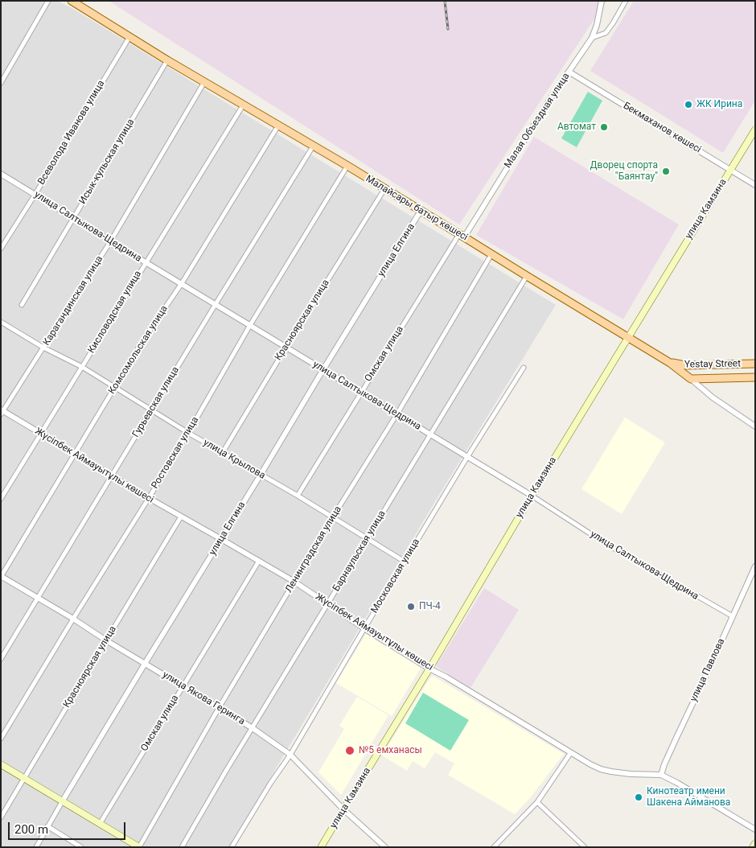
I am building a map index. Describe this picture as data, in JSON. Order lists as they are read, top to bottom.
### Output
{
  "streets": {
    "main road": ["Малайсары батыр көшесі", "улица Камзина", "Yestay Street"],
    "street": [
      "Малая Объездная улица",
      "Бекмаханов көшесі",
      "Всеволода Иванова улица",
      "Исык-кульская улица",
      "улица Салтыкова-Щедрина",
      "улица Елгина",
      "Карагандинская улица",
      "Кисловодская улица",
      "Красноярская улица",
      "Комсомольская улица",
      "Омская улица",
      "Гурьевская улица",
      "Ростовская улица",
      "улица Крылова",
      "Жүсіпбек Аймауытұлы көшесі",
      "Ленинградская улица",
      "Барнаульская улица",
      "Московская улица",
      "улица Павлова",
      "улица Якова Геринга"
    ]
  },
  "crossings": [
    ["Малая Объездная улица", "Бекмаханов көшесі"],
    ["Малая Объездная улица", "Малайсары батыр көшесі"],
    ["Малая Объездная улица", "Омская улица"],
    ["Бекмаханов көшесі", "улица Камзина"],
    ["Всеволода Иванова улица", "Малайсары батыр көшесі"],
    ["Всеволода Иванова улица", "улица Салтыкова-Щедрина"],
    ["Исык-кульская улица", "Малайсары батыр көшесі"],
    ["Исык-кульская улица", "улица Салтыкова-Щедрина"],
    ["Малайсары батыр көшесі", "улица Камзина"],
    ["Малайсары батыр көшесі", "улица Елгина"],
    ["Малайсары батыр көшесі", "Карагандинская улица"],
    ["Малайсары батыр көшесі", "Кисловодская улица"],
    ["Малайсары батыр көшесі", "Красноярская улица"],
    ["Малайсары батыр көшесі", "Комсомольская улица"],
    ["Малайсары батыр көшесі", "Омская улица"],
    ["Малайсары батыр көшесі", "Yestay Street"],
    ["Малайсары батыр көшесі", "Гурьевская улица"],
    ["Малайсары батыр көшесі", "Ростовская улица"],
    ["Малайсары батыр көшесі", "Ленинградская улица"],
    ["Малайсары батыр көшесі", "Барнаульская улица"],
    ["улица Камзина", "улица Салтыкова-Щедрина"],
    ["улица Камзина", "Жүсіпбек Аймауытұлы көшесі"],
    ["улица Камзина", "улица Якова Геринга"],
    ["улица Салтыкова-Щедрина", "улица Елгина"],
    ["улица Салтыкова-Щедрина", "Карагандинская улица"],
    ["улица Салтыкова-Щедрина", "Кисловодская улица"],
    ["улица Салтыкова-Щедрина", "Красноярская улица"],
    ["улица Салтыкова-Щедрина", "Комсомольская улица"],
    ["улица Салтыкова-Щедрина", "Омская улица"],
    ["улица Салтыкова-Щедрина", "Гурьевская улица"],
    ["улица Салтыкова-Щедрина", "Ростовская улица"],
    ["улица Салтыкова-Щедрина", "Ленинградская улица"],
    ["улица Салтыкова-Щедрина", "Барнаульская улица"],
    ["улица Салтыкова-Щедрина", "Московская улица"],
    ["улица Салтыкова-Щедрина", "улица Павлова"],
    ["улица Елгина", "улица Крылова"],
    ["улица Елгина", "Жүсіпбек Аймауытұлы көшесі"],
    ["улица Елгина", "улица Якова Геринга"],
    ["Карагандинская улица", "улица Крылова"],
    ["Карагандинская улица", "Жүсіпбек Аймауытұлы көшесі"],
    ["Кисловодская улица", "улица Крылова"],
    ["Кисловодская улица", "Жүсіпбек Аймауытұлы көшесі"],
    ["Красноярская улица", "улица Крылова"],
    ["Красноярская улица", "Жүсіпбек Аймауытұлы көшесі"],
    ["Красноярская улица", "улица Якова Геринга"],
    ["Комсомольская улица", "улица Крылова"],
    ["Комсомольская улица", "Жүсіпбек Аймауытұлы көшесі"],
    ["Комсомольская улица", "улица Якова Геринга"],
    ["Омская улица", "улица Крылова"],
    ["Омская улица", "Жүсіпбек Аймауытұлы көшесі"],
    ["Омская улица", "улица Якова Геринга"],
    ["Гурьевская улица", "улица Крылова"],
    ["Гурьевская улица", "Жүсіпбек Аймауытұлы көшесі"],
    ["Гурьевская улица", "улица Якова Геринга"],
    ["Ростовская улица", "улица Крылова"],
    ["Ростовская улица", "Жүсіпбек Аймауытұлы көшесі"],
    ["Ростовская улица", "улица Якова Геринга"],
    ["улица Крылова", "Ленинградская улица"],
    ["улица Крылова", "Барнаульская улица"],
    ["улица Крылова", "Московская улица"],
    ["Жүсіпбек Аймауытұлы көшесі", "Ленинградская улица"],
    ["Жүсіпбек Аймауытұлы көшесі", "Барнаульская улица"],
    ["Жүсіпбек Аймауытұлы көшесі", "Московская улица"],
    ["Жүсіпбек Аймауытұлы көшесі", "улица Павлова"],
    ["Ленинградская улица", "улица Якова Геринга"],
    ["Барнаульская улица", "улица Якова Геринга"],
    ["Московская улица", "улица Якова Геринга"]
  ],
  "places": [
    "ЖК Ирина",
    "Автомат",
    "Дворец спорта \"Баянтау\"",
    "ПЧ-4",
    "№5 емханасы",
    "Кинотеатр имени Шакена Айманова"
  ],
  "scale_bar": "200 m"
}
